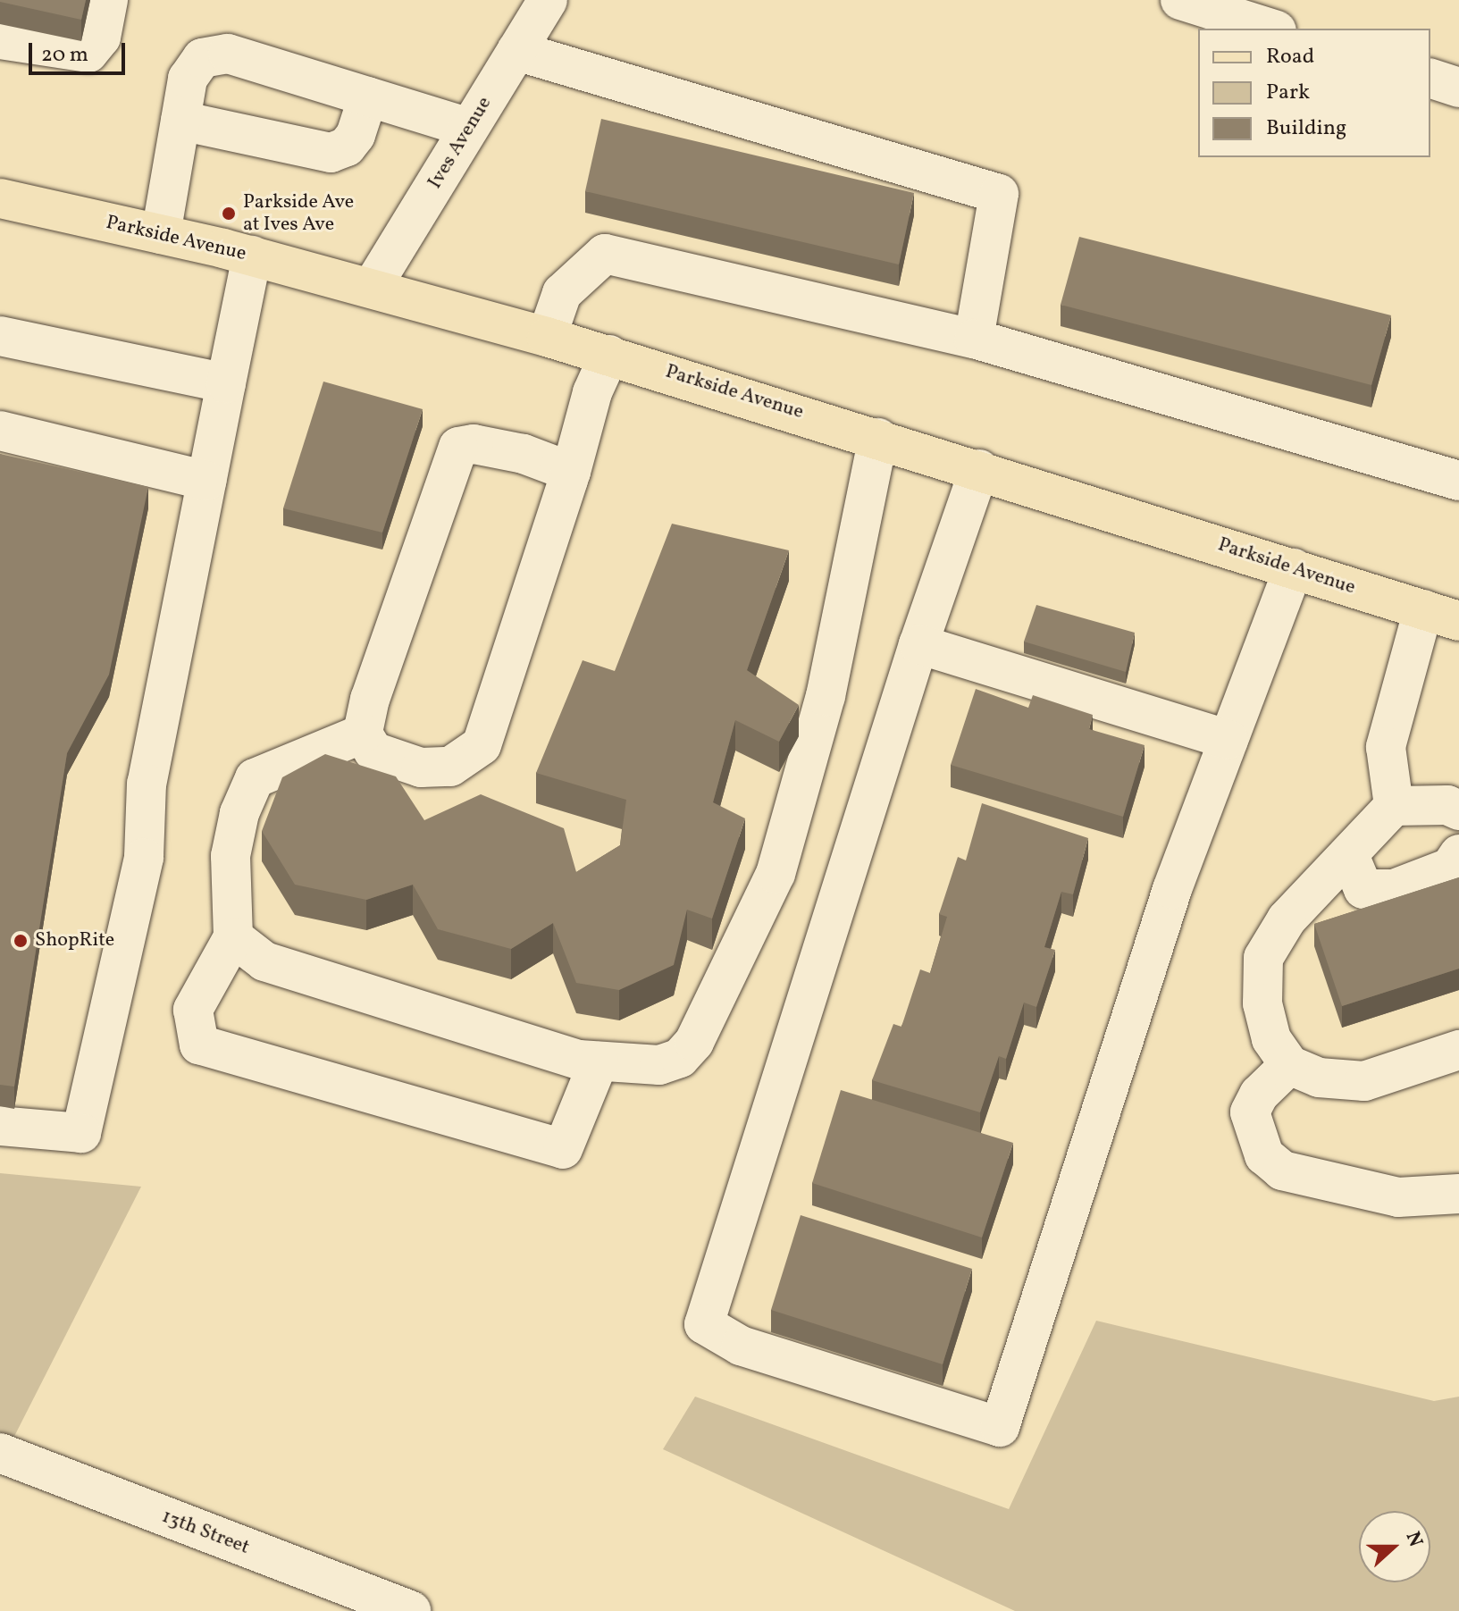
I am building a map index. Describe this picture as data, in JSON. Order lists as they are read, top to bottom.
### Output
{
  "streets": {
    "main road": ["Parkside Avenue"],
    "street": ["Ives Avenue", "13th Street"]
  },
  "crossings": [
    ["Ives Avenue", "Parkside Avenue"]
  ],
  "places": ["Parkside Ave at Ives Ave", "ShopRite"],
  "legend": ["Road", "Park", "Building"],
  "scale_bar": "20 m",
  "north": "right"
}
